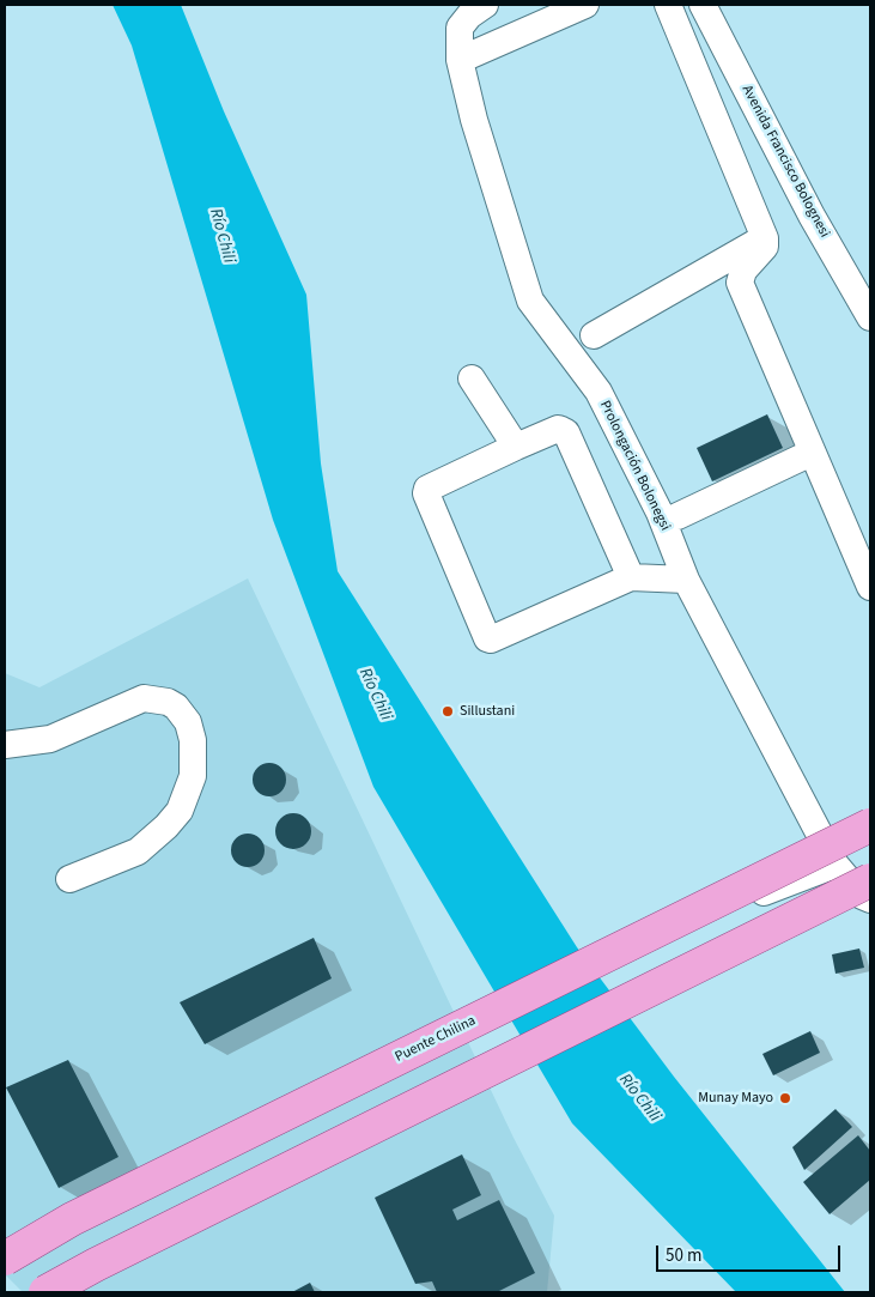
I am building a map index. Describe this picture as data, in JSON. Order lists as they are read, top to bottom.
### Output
{
  "streets": {
    "main road": ["Puente Chilina"],
    "street": ["Avenida Francisco Bolognesi", "Prolongación Bolonegsi"]
  },
  "water": ["Río Chili"],
  "places": ["Sillustani", "Munay Mayo"],
  "scale_bar": "50 m"
}
